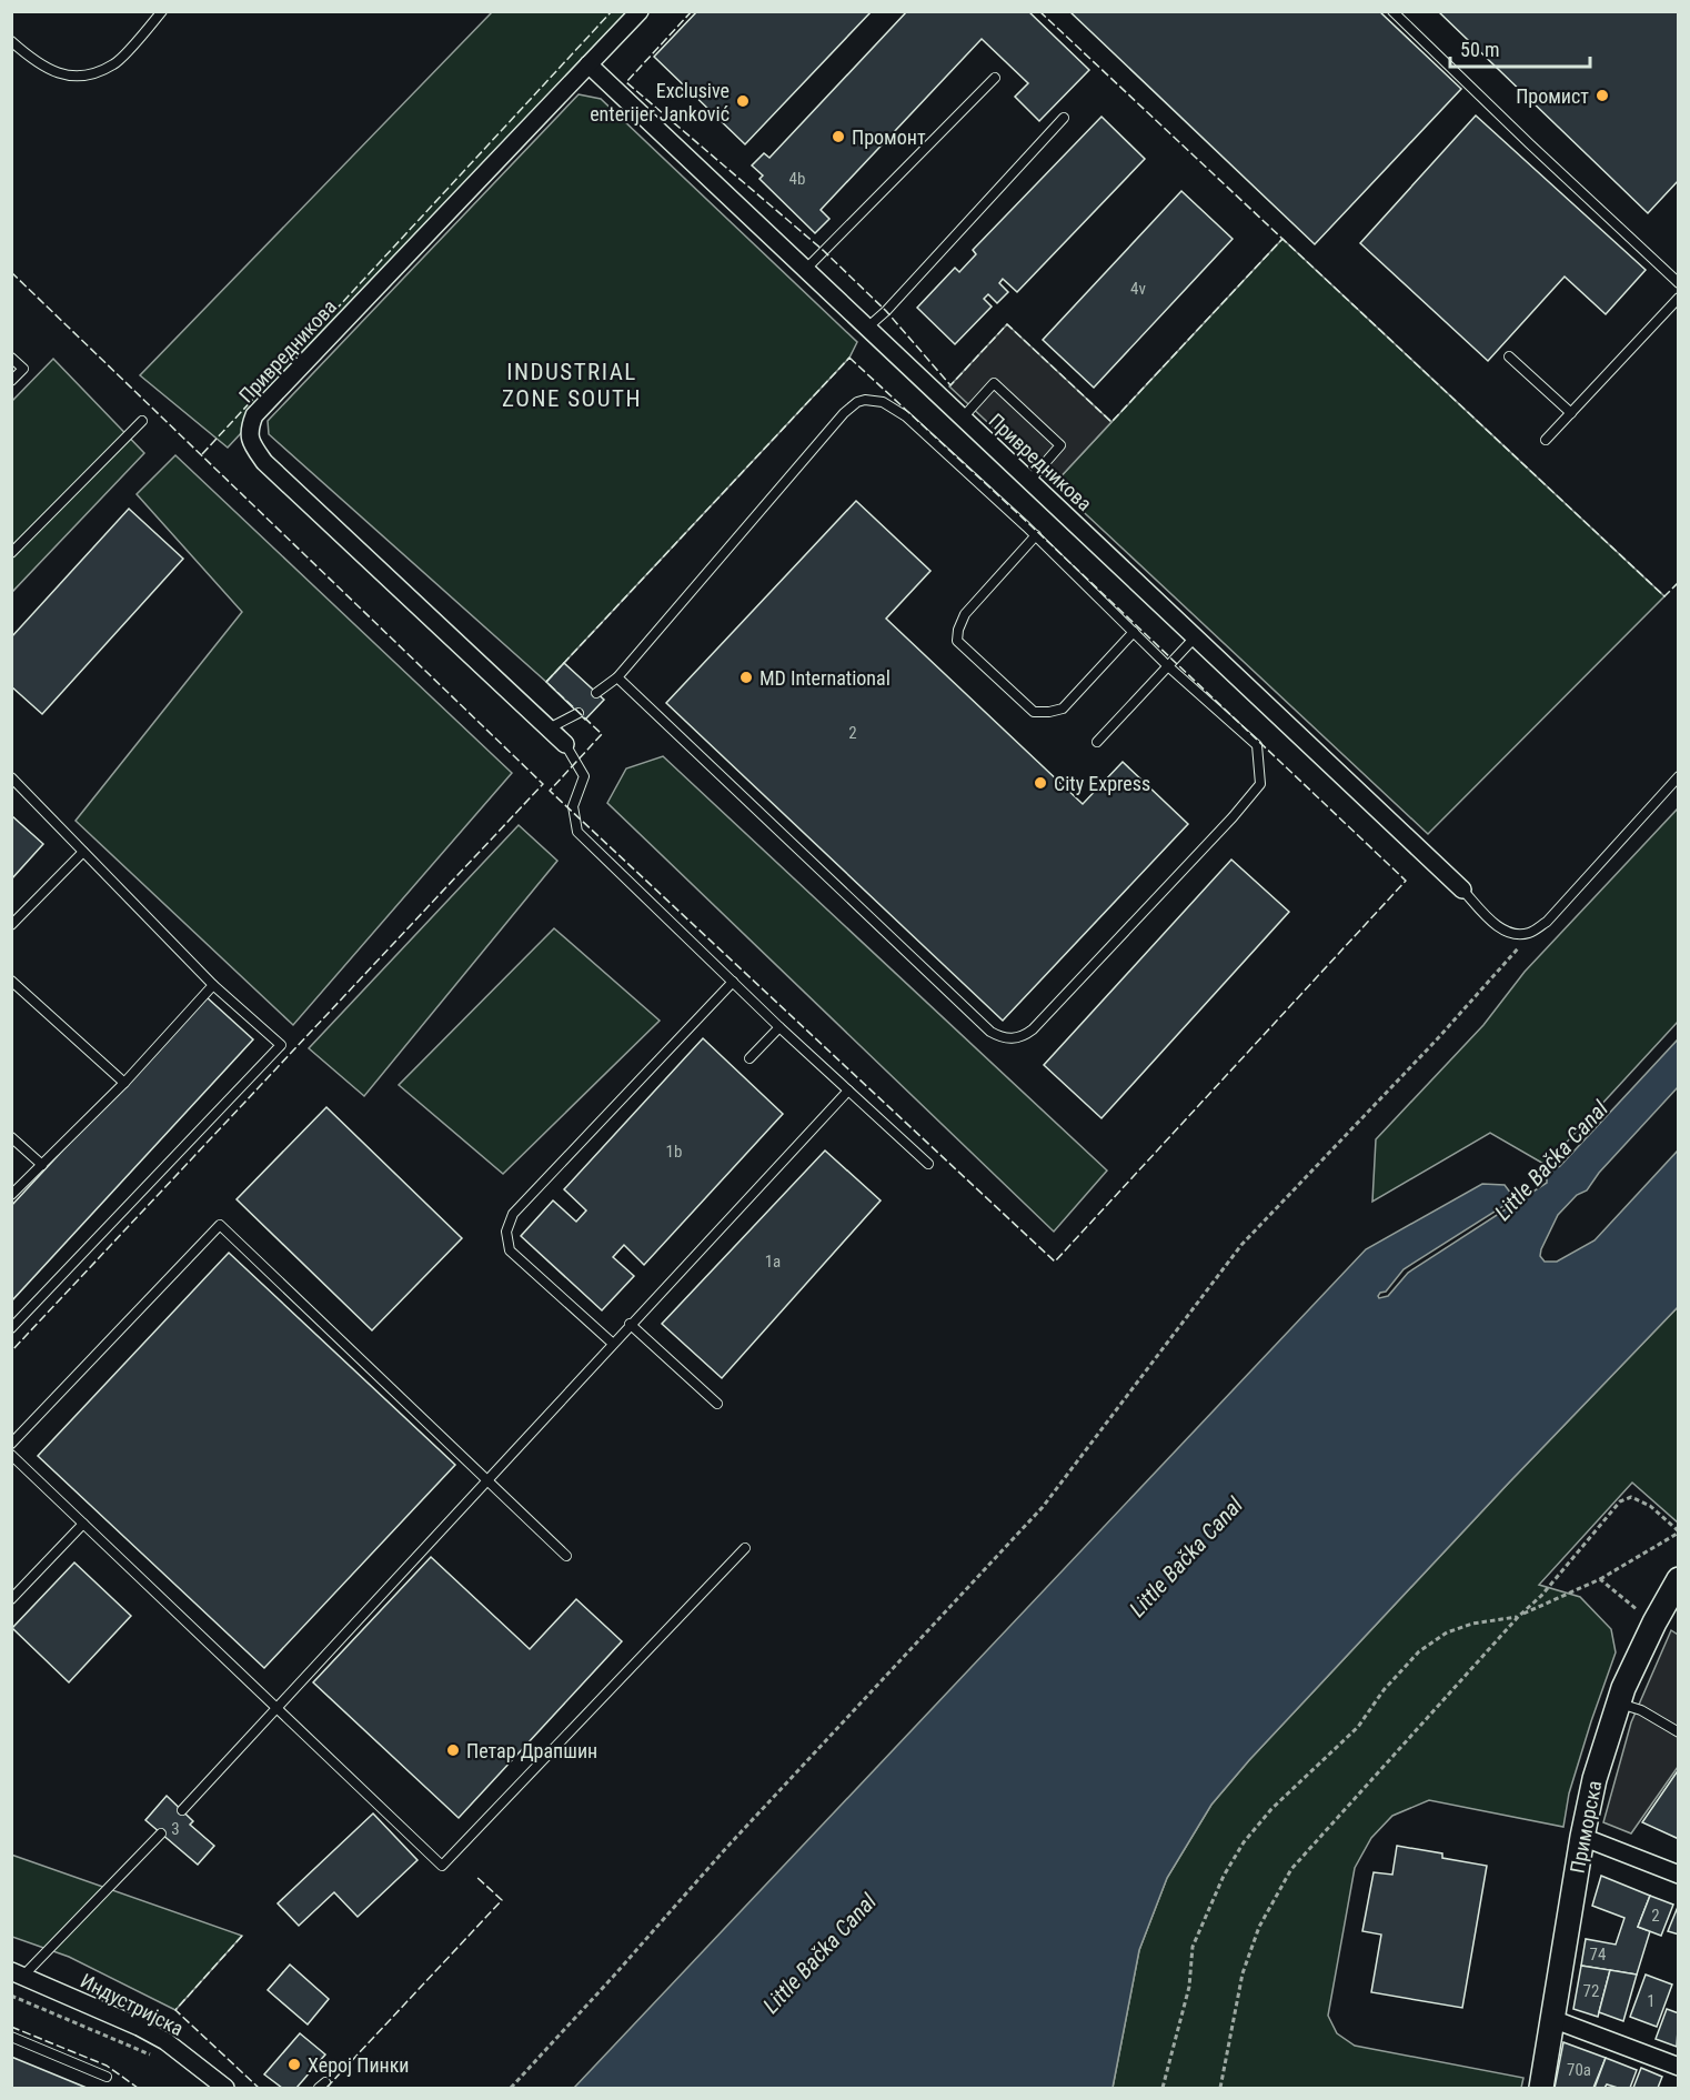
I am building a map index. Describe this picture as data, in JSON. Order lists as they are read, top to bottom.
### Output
{
  "streets": {
    "street": ["Привредникова", "Приморска", "Индустријска"]
  },
  "districts": ["INDUSTRIAL ZONE SOUTH"],
  "water": ["Little Bačka Canal"],
  "places": [
    "Промист",
    "Exclusive enterijer Janković",
    "Промонт",
    "MD International",
    "City Express",
    "Петар Драпшин",
    "Херој Пинки"
  ],
  "house_numbers": [
    "4b",
    "4v",
    "2",
    "1b",
    "1a",
    "3",
    "2",
    "74",
    "72",
    "1",
    "70a"
  ],
  "scale_bar": "50 m"
}
